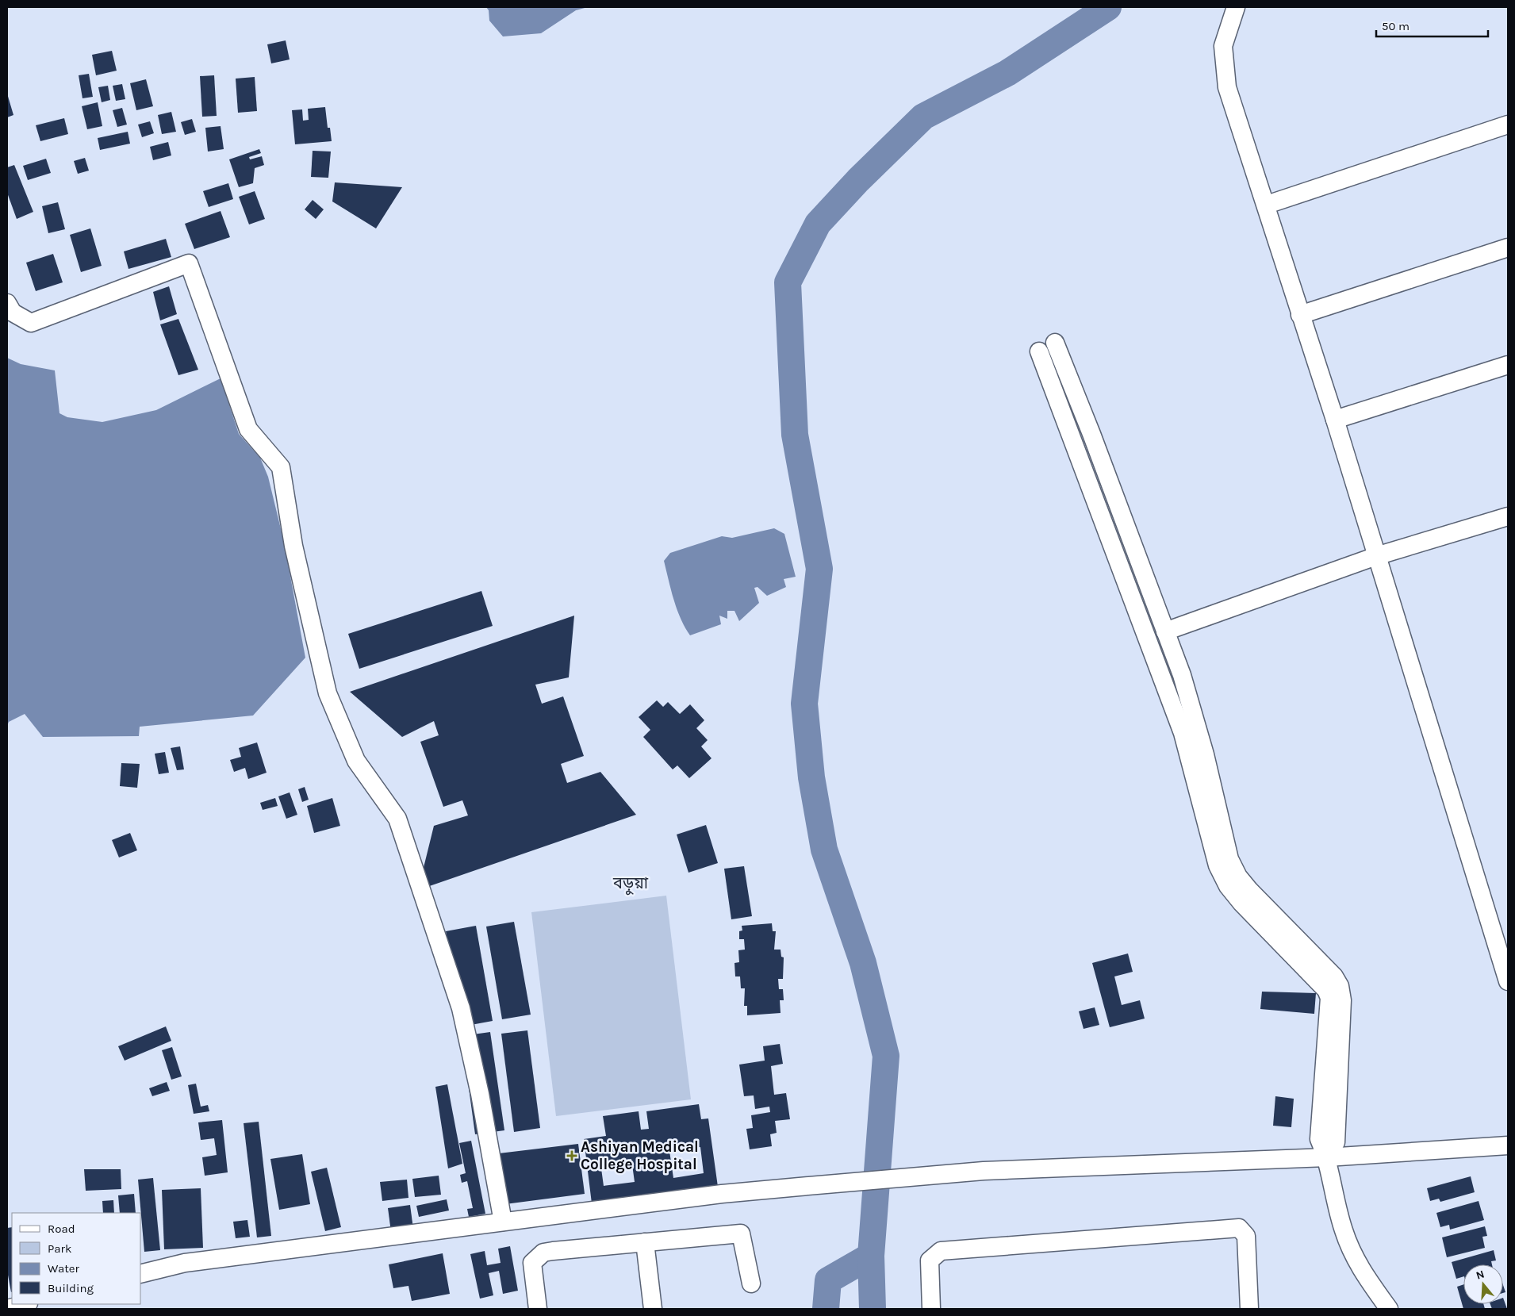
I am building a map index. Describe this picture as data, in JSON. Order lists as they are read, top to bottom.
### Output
{
  "districts": ["বড়ুয়া"],
  "places": {
    "health": ["Ashiyan Medical College Hospital"]
  },
  "legend": [
    "Road",
    "Park",
    "Water",
    "Building"
  ],
  "scale_bar": "50 m",
  "north": "top"
}
